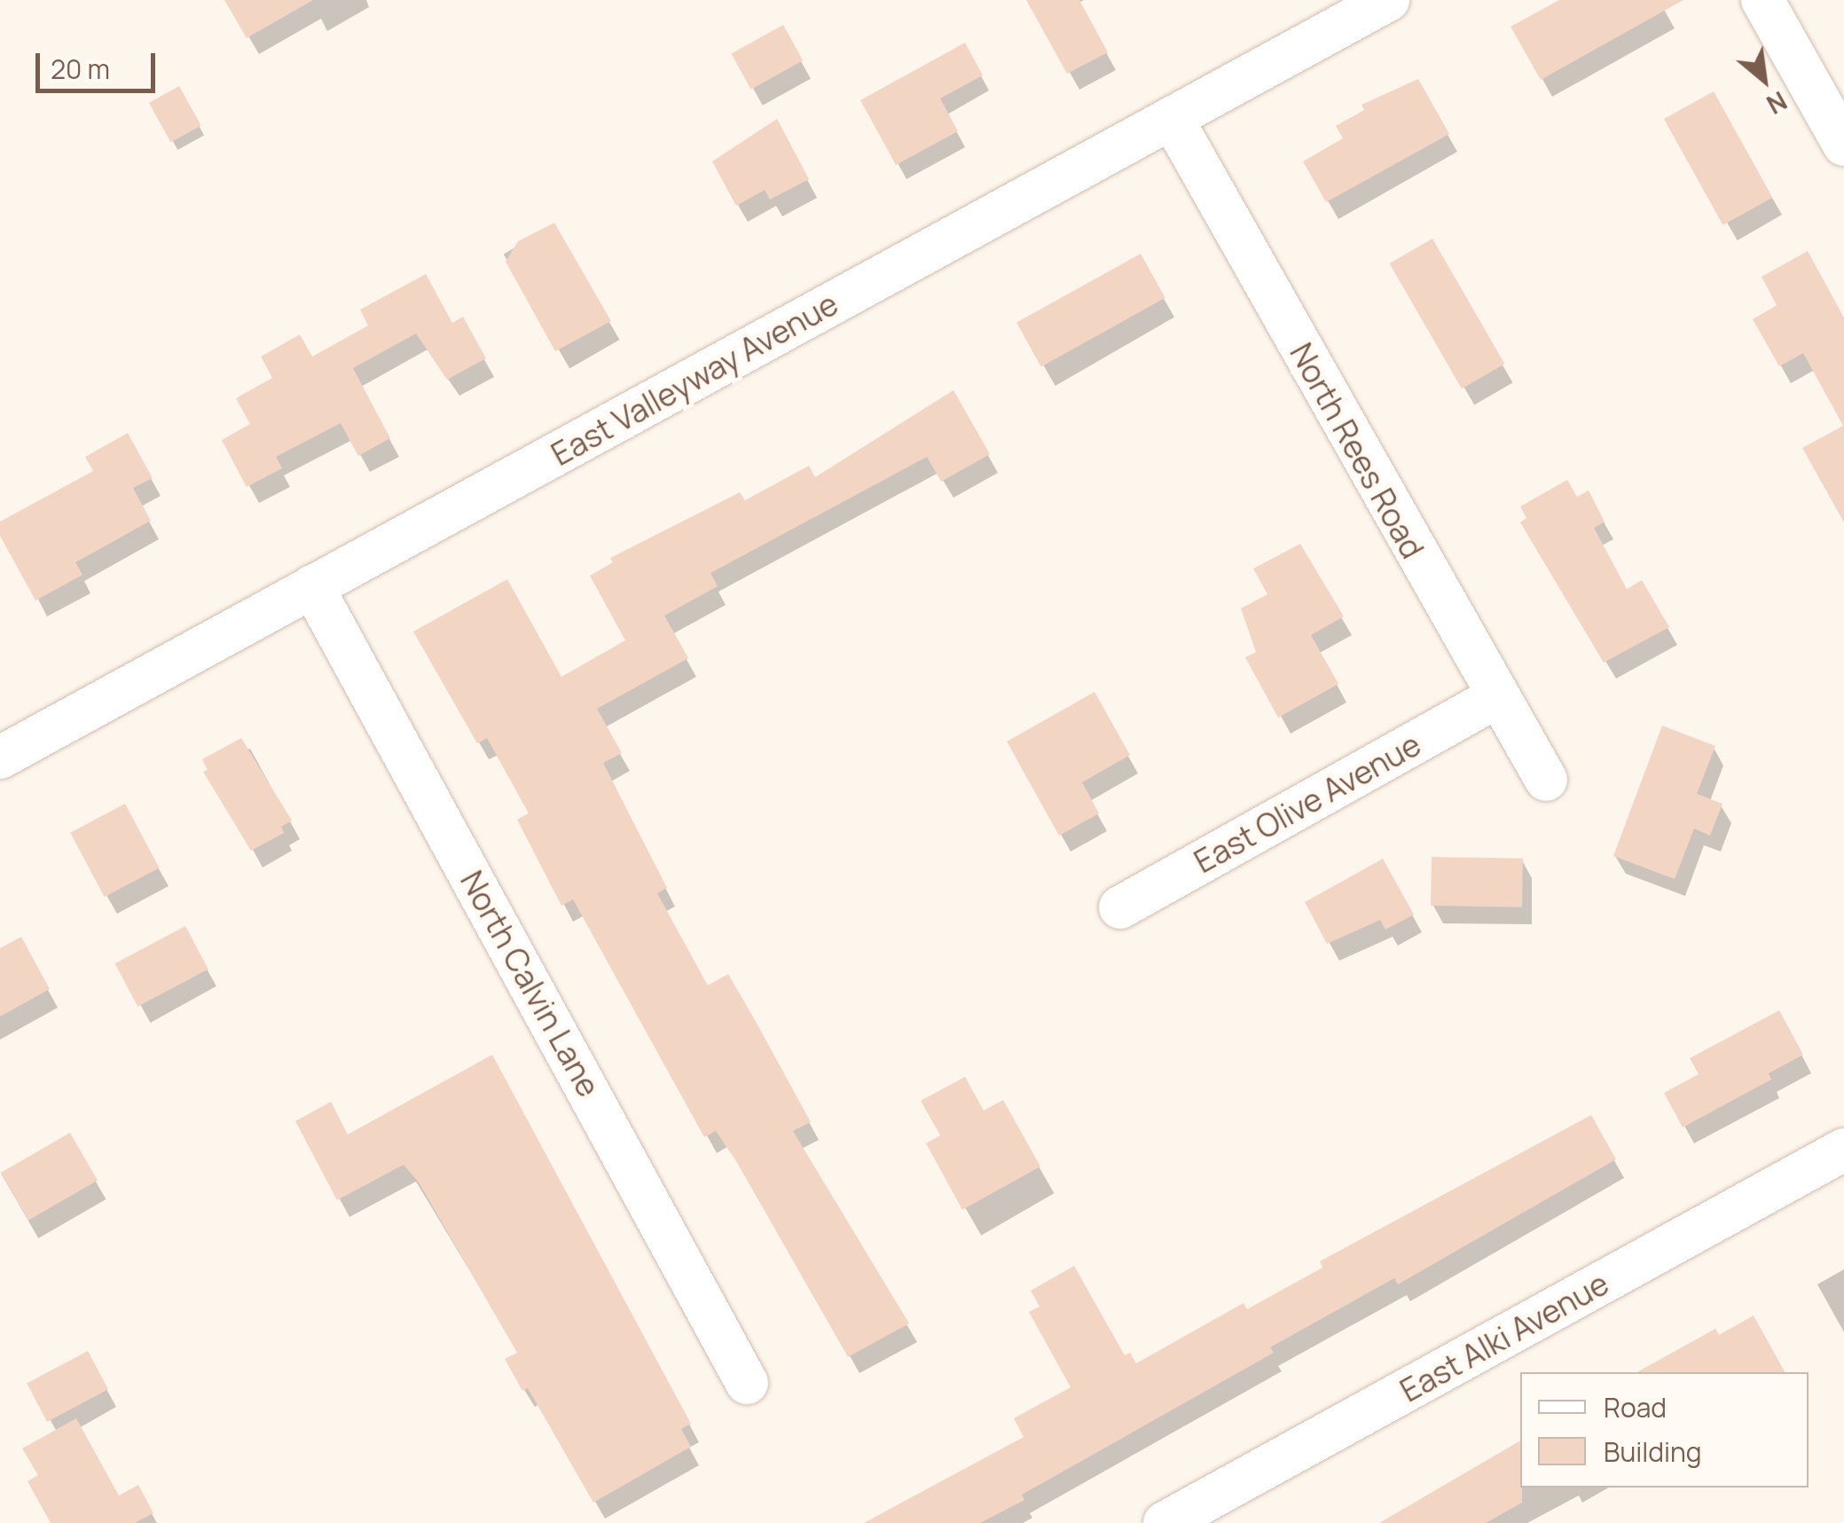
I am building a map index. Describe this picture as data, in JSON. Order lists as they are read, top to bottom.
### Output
{
  "streets": {
    "street": [
      "East Valleyway Avenue",
      "North Rees Road",
      "East Olive Avenue",
      "North Calvin Lane",
      "East Alki Avenue"
    ]
  },
  "crossings": [
    ["East Valleyway Avenue", "North Rees Road"],
    ["East Valleyway Avenue", "North Calvin Lane"],
    ["North Rees Road", "East Olive Avenue"]
  ],
  "legend": ["Road", "Building"],
  "scale_bar": "20 m",
  "north": "bottom right"
}
